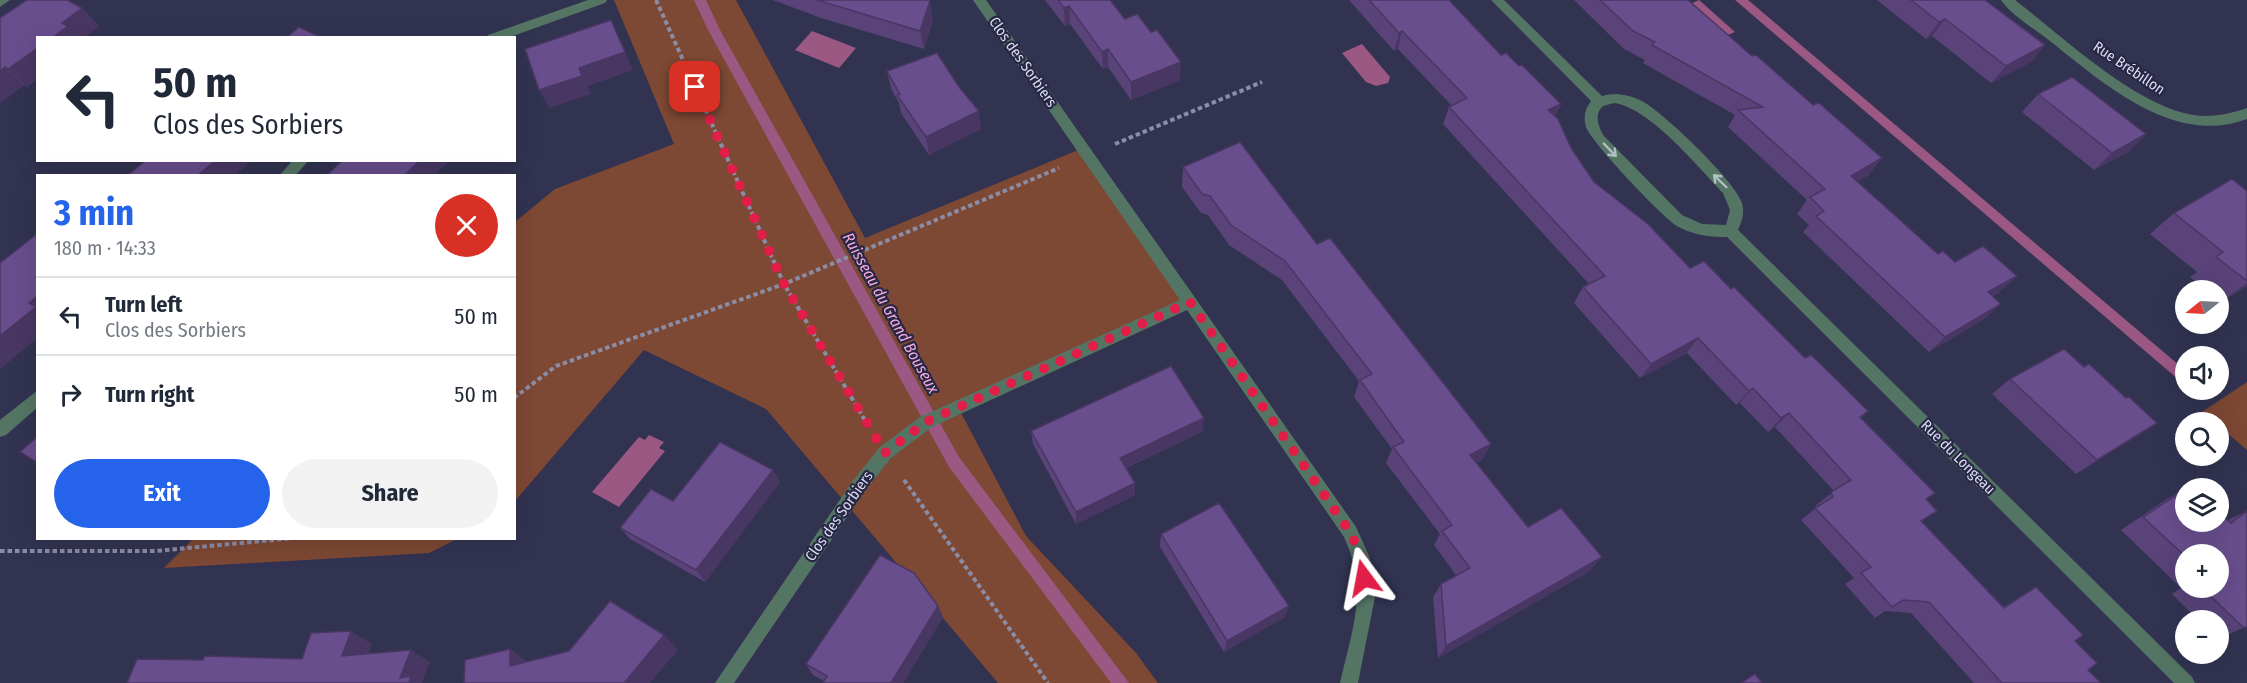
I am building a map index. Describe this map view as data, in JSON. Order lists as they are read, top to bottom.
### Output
{
  "streets": {
    "street": ["Clos des Sorbiers", "Rue Brébillon", "Rue du Longeau"]
  },
  "water": ["Ruisseau du Grand Bouseux"],
  "north": "left",
  "page": {
    "turn": ["50 m", "Clos des Sorbiers"],
    "heading": ["3 min", "180 m · 14:33"],
    "list": [
      {
        "name": "Turn left",
        "note": "Clos des Sorbiers",
        "value": "50 m"
      },
      {
        "name": "Turn right",
        "value": "50 m"
      }
    ],
    "map_buttons": ["+", "−"],
    "buttons": ["Exit", "Share"]
  }
}
